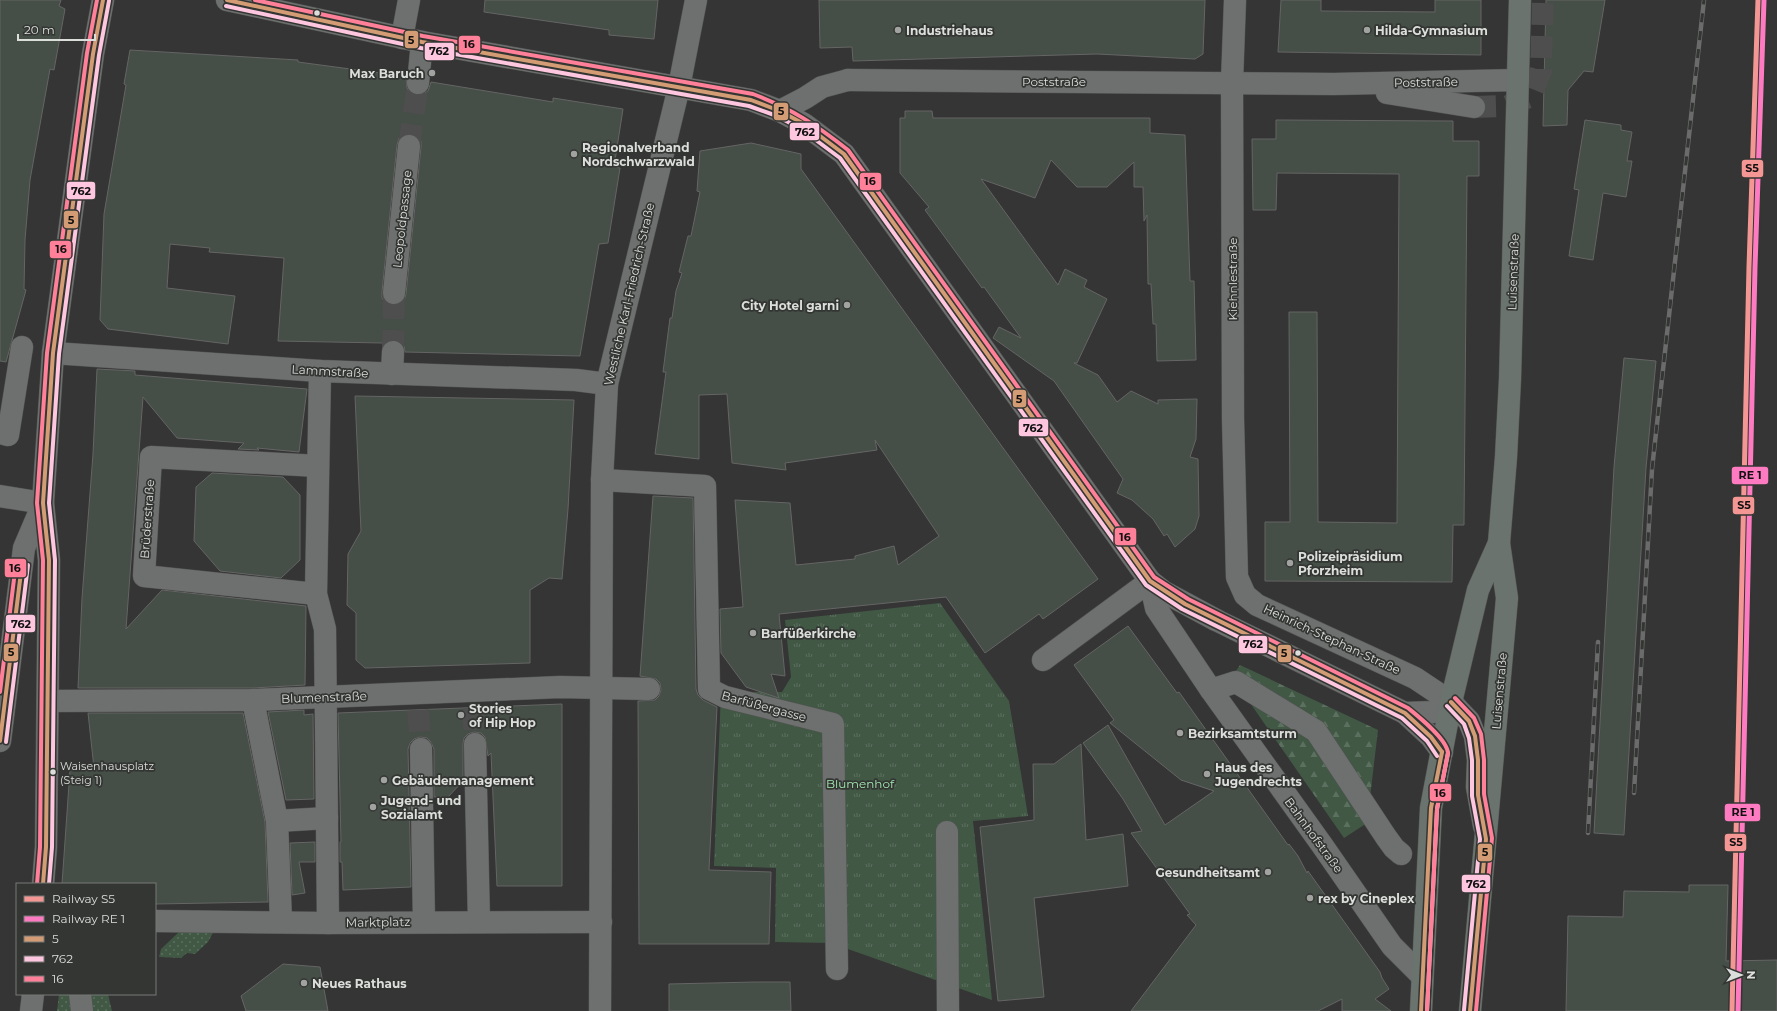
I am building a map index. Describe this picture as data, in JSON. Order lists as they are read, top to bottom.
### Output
{
  "streets": {
    "main road": ["Luisenstraße"],
    "street": [
      "Poststraße",
      "Leopoldpassage",
      "Kiehnlestraße",
      "Westliche Karl-Friedrich-Straße",
      "Lammstraße",
      "Brüderstraße",
      "Heinrich-Stephan-Straße",
      "Blumenstraße",
      "Barfüßergasse",
      "Bahnhofstraße",
      "Marktplatz"
    ]
  },
  "crossings": [
    ["Poststraße", "Luisenstraße"],
    ["Poststraße", "Kiehnlestraße"],
    ["Poststraße", "Bahnhofstraße"],
    ["Luisenstraße", "Heinrich-Stephan-Straße"],
    ["Luisenstraße", "Bahnhofstraße"],
    ["Kiehnlestraße", "Heinrich-Stephan-Straße"],
    ["Westliche Karl-Friedrich-Straße", "Lammstraße"],
    ["Westliche Karl-Friedrich-Straße", "Blumenstraße"],
    ["Westliche Karl-Friedrich-Straße", "Barfüßergasse"],
    ["Westliche Karl-Friedrich-Straße", "Bahnhofstraße"],
    ["Westliche Karl-Friedrich-Straße", "Marktplatz"],
    ["Heinrich-Stephan-Straße", "Bahnhofstraße"]
  ],
  "parks": ["Blumenhof"],
  "places": [
    "Industriehaus",
    "Hilda-Gymnasium",
    "Max Baruch",
    "Regionalverband Nordschwarzwald",
    "City Hotel garni",
    "Polizeipräsidium Pforzheim",
    "Barfüßerkirche",
    "Stories of Hip Hop",
    "Bezirksamtsturm",
    "Waisenhausplatz (Steig 1)",
    "Haus des Jugendrechts",
    "Gebäudemanagement",
    "Jugend- und Sozialamt",
    "Gesundheitsamt",
    "rex by Cineplex",
    "Neues Rathaus"
  ],
  "lines": [
    "rail line S5",
    "transit line 5",
    "transit line 16",
    "transit line 762"
  ],
  "legend": [
    "Railway S5",
    "Railway RE 1",
    "5",
    "762",
    "16"
  ],
  "scale_bar": "20 m",
  "north": "right"
}
